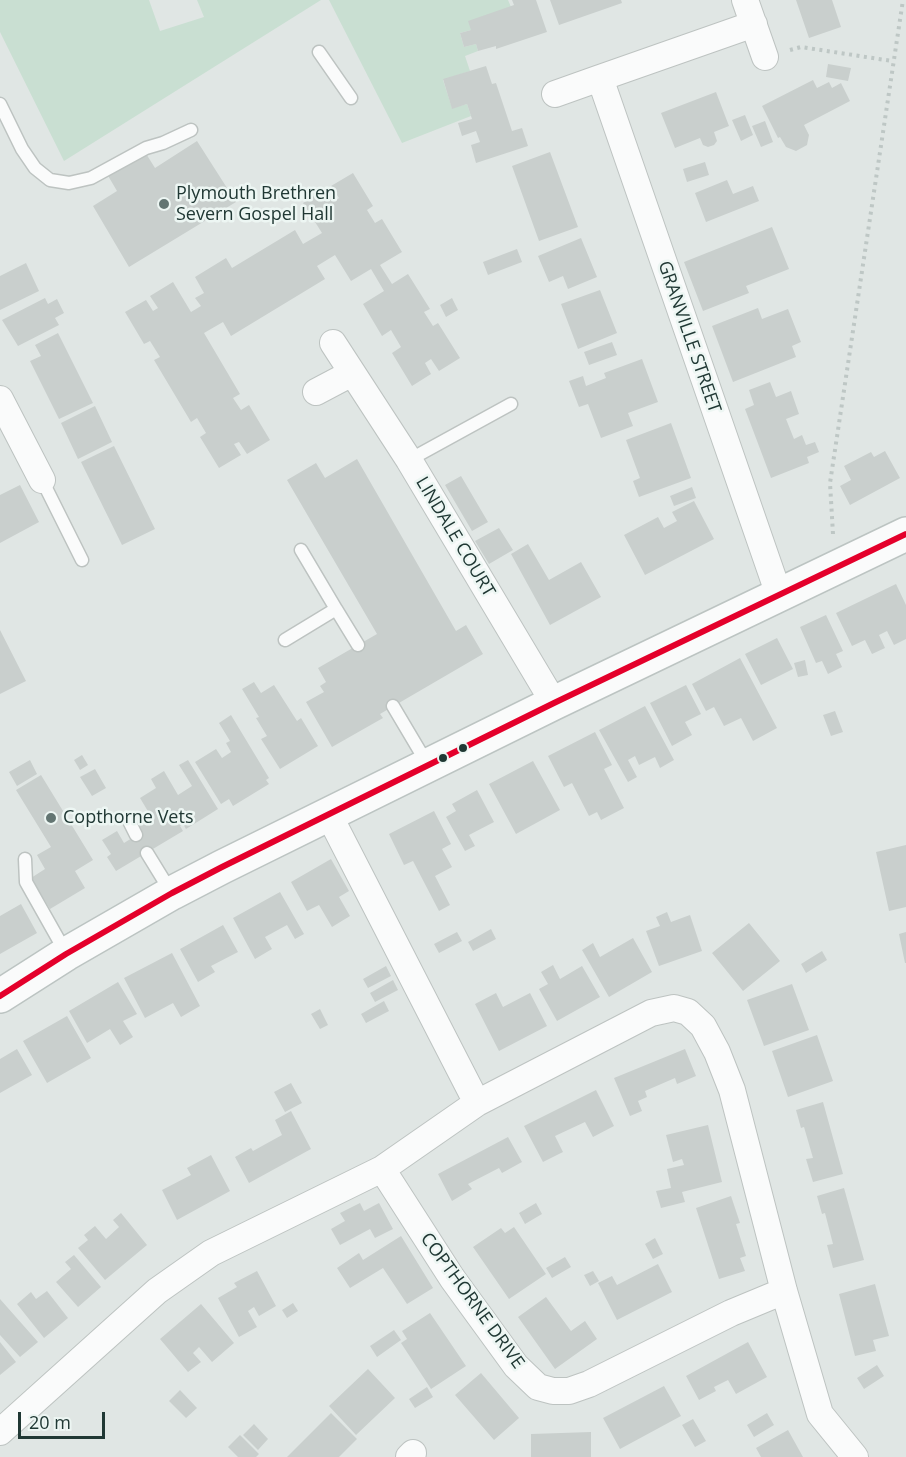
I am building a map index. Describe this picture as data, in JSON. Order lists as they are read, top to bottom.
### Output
{
  "streets": {
    "street": ["GRANVILLE STREET", "LINDALE COURT", "COPTHORNE DRIVE"]
  },
  "places": ["Plymouth Brethren Severn Gospel Hall", "Copthorne Vets"],
  "scale_bar": "20 m"
}
